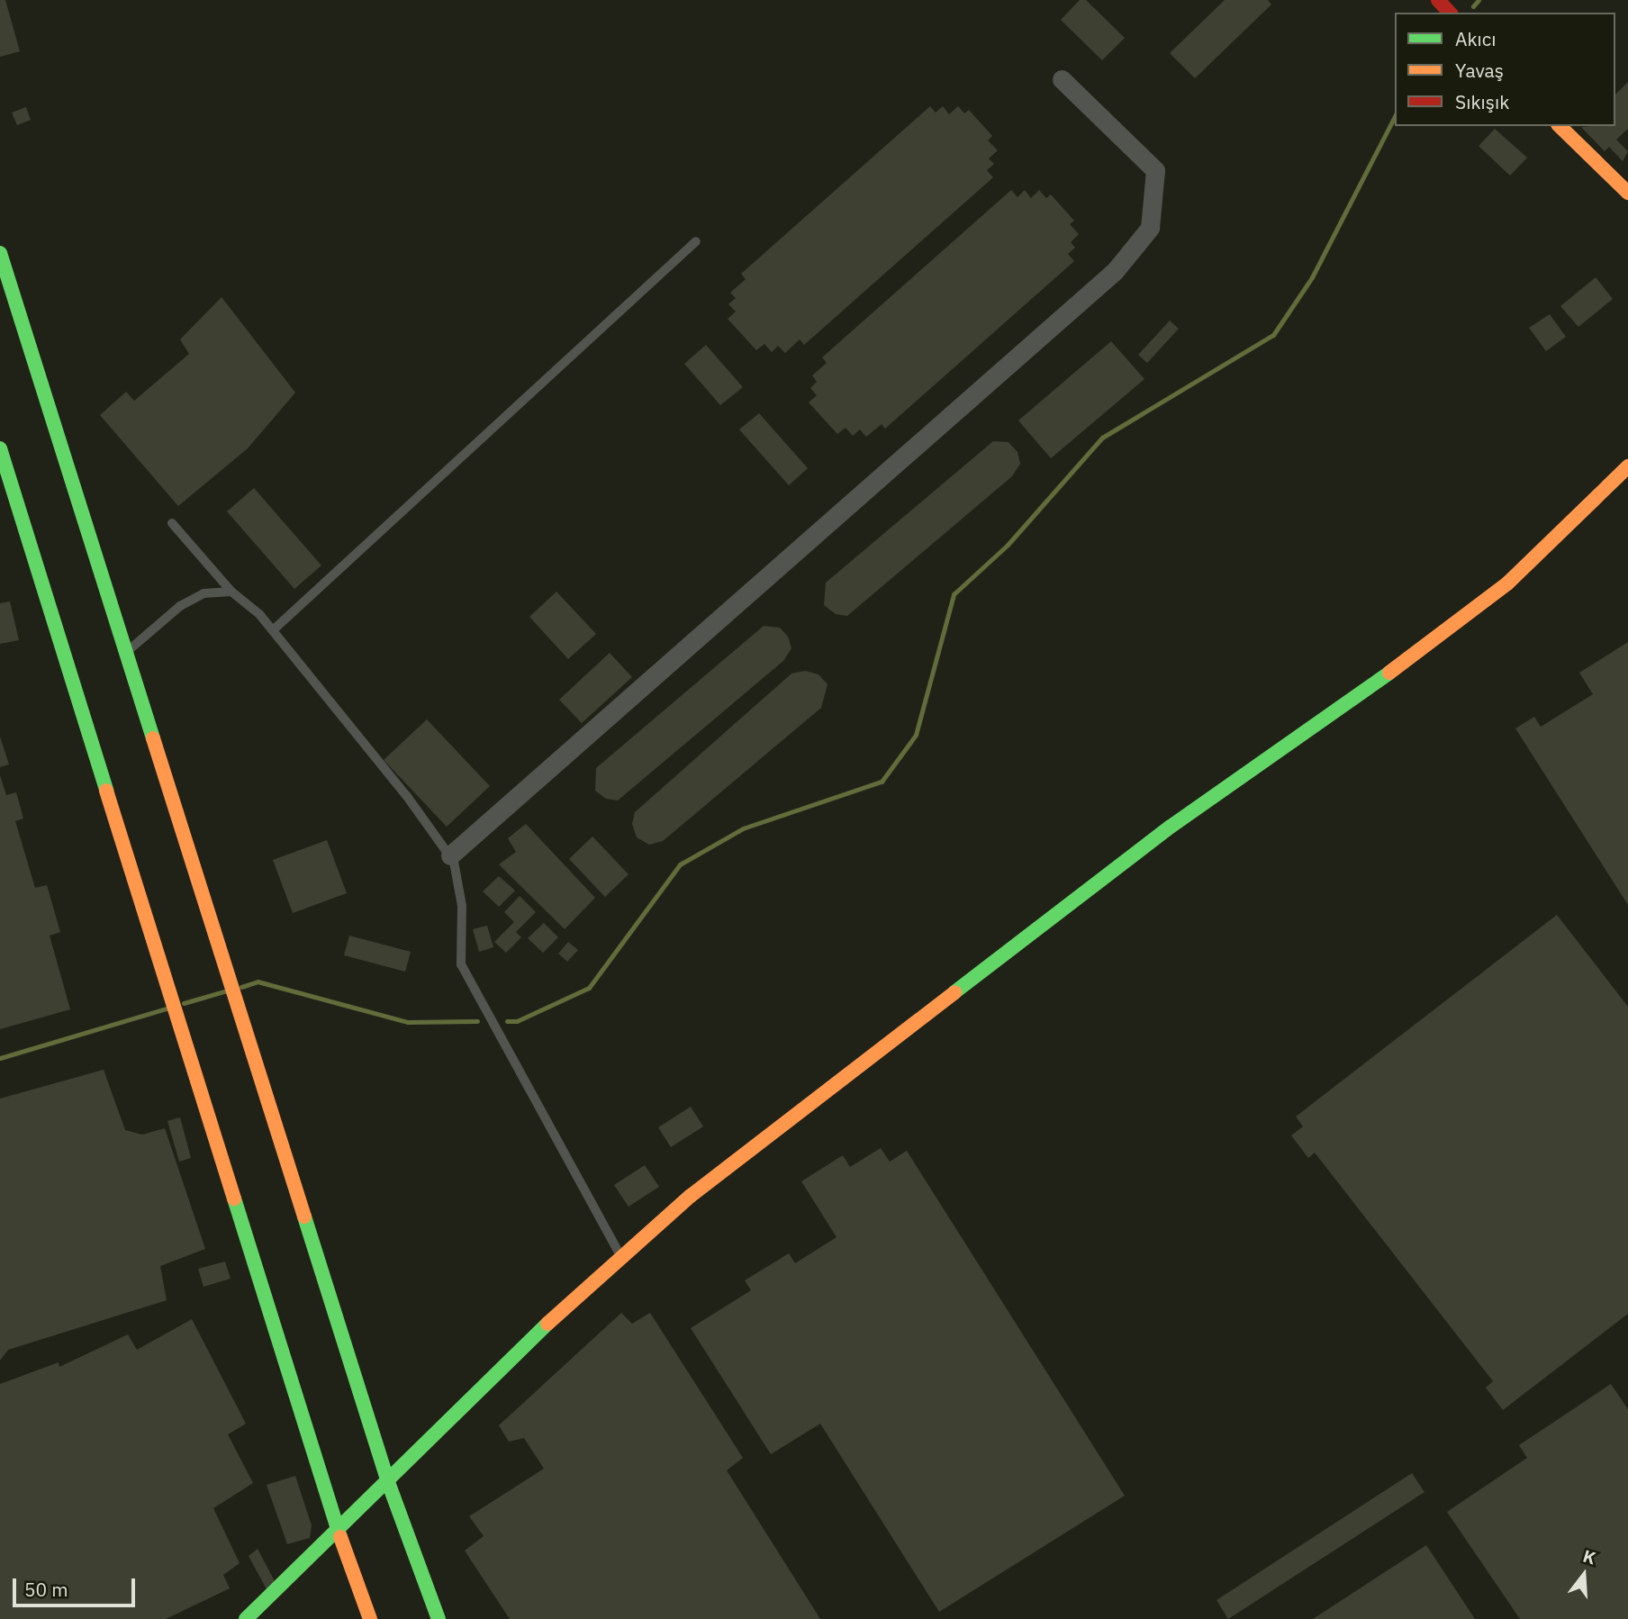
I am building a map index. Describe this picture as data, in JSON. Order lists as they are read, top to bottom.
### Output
{
  "legend": ["Akıcı", "Yavaş", "Sıkışık"],
  "scale_bar": "50 m",
  "north": "top"
}
